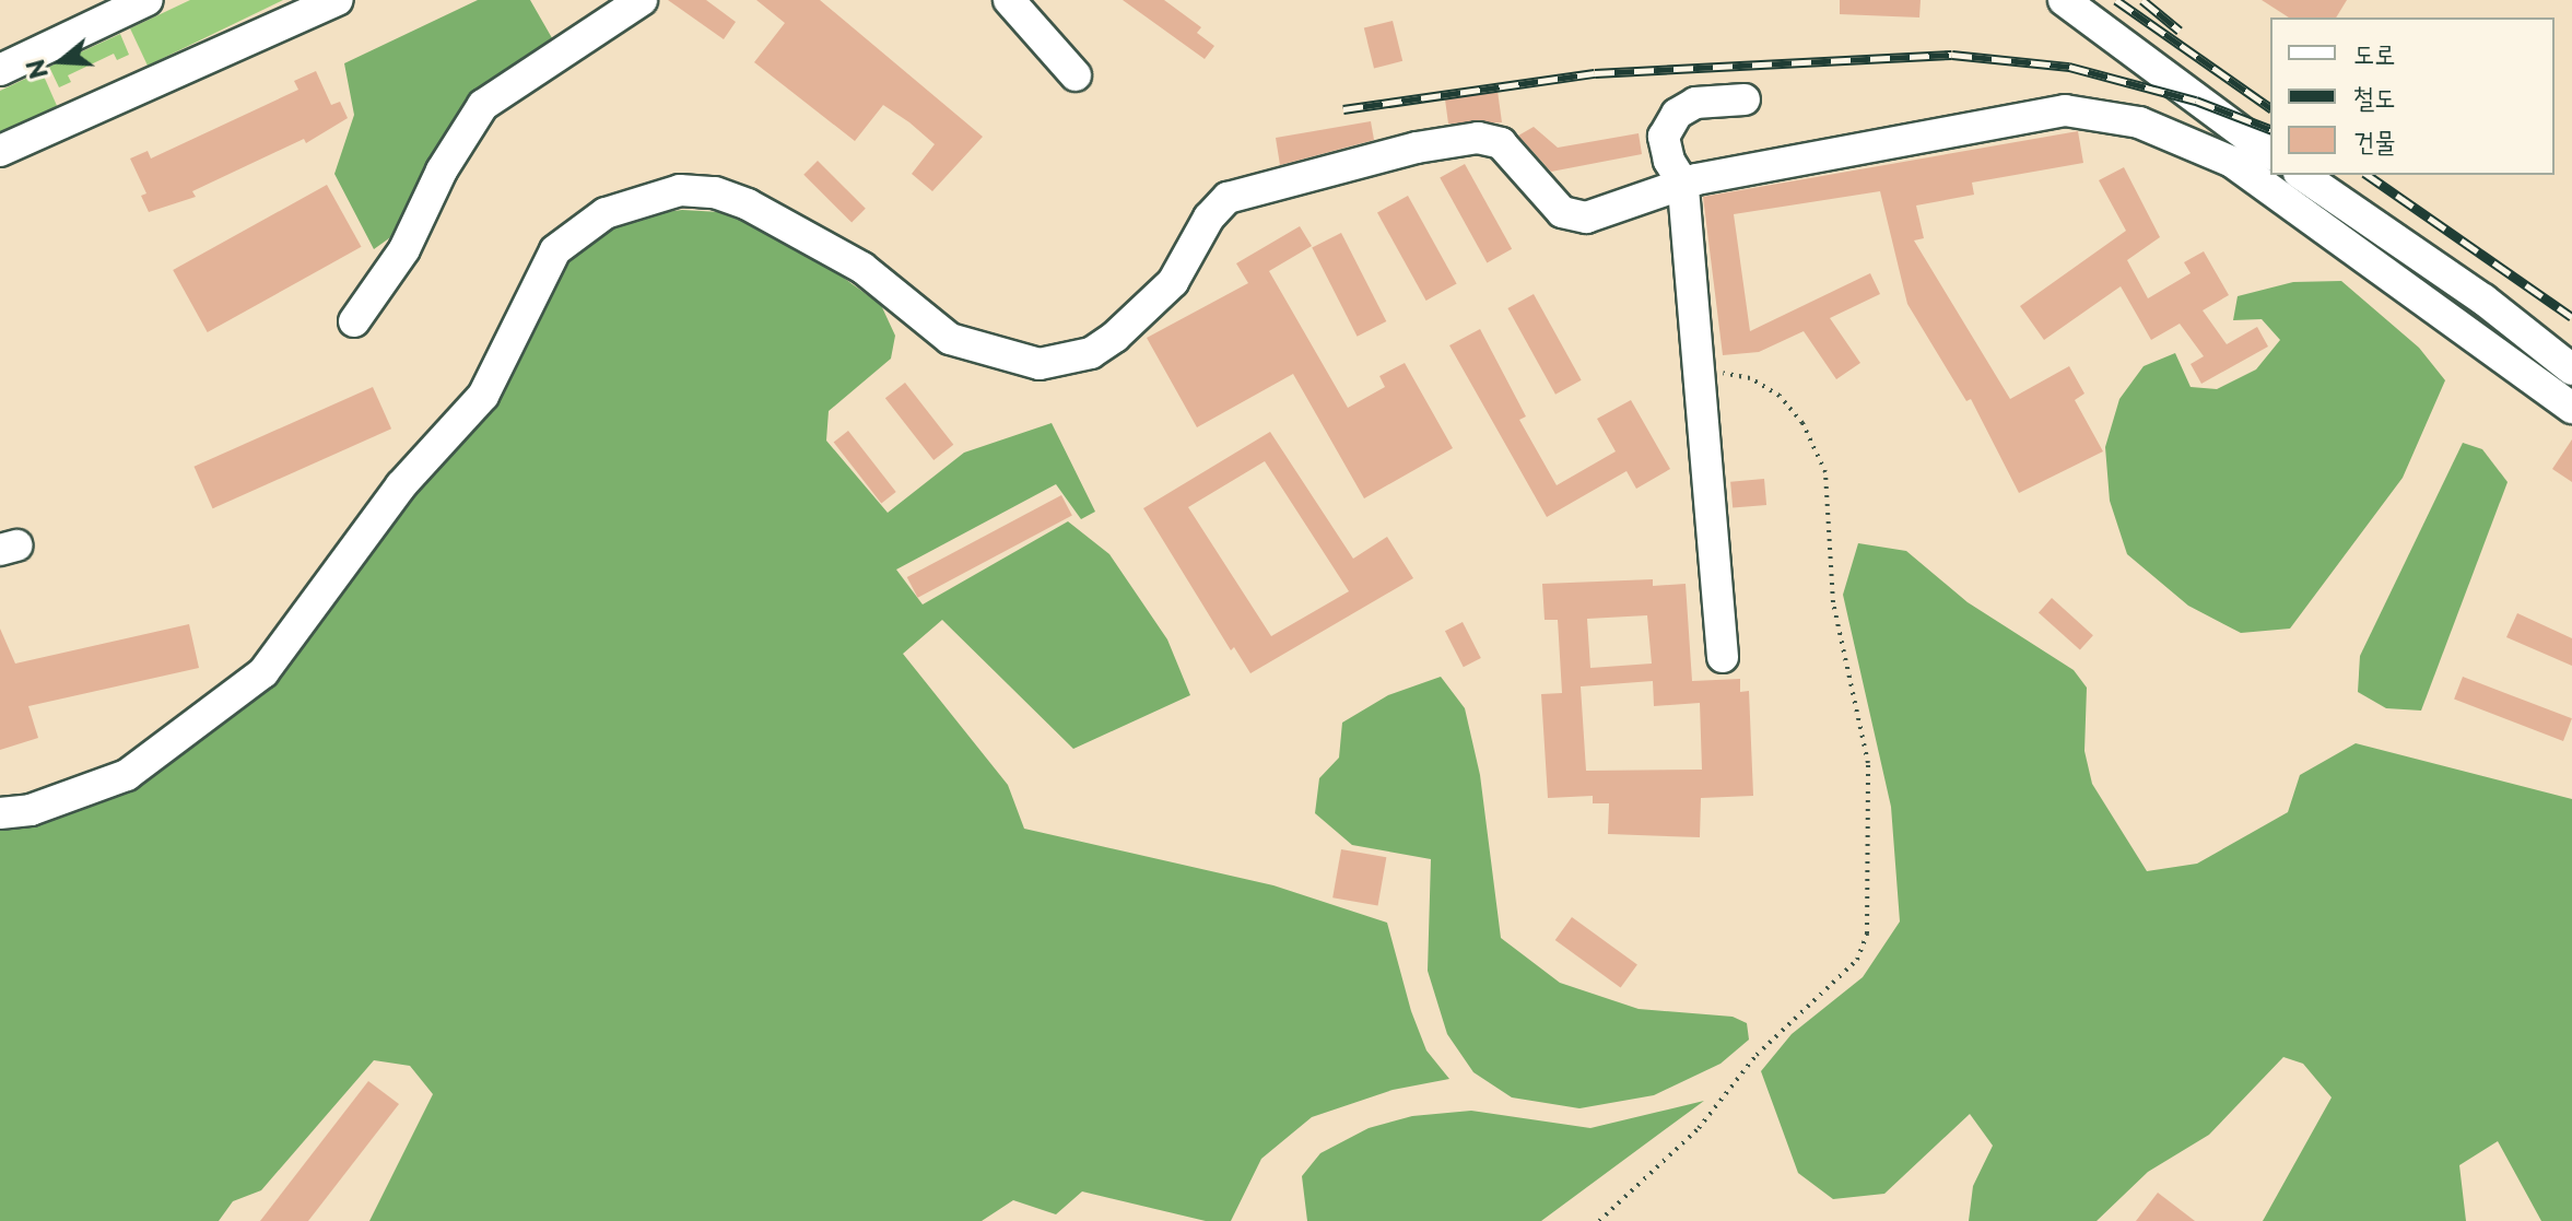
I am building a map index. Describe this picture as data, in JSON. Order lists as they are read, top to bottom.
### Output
{
  "legend": ["도로", "철도", "건물"],
  "north": "left"
}
